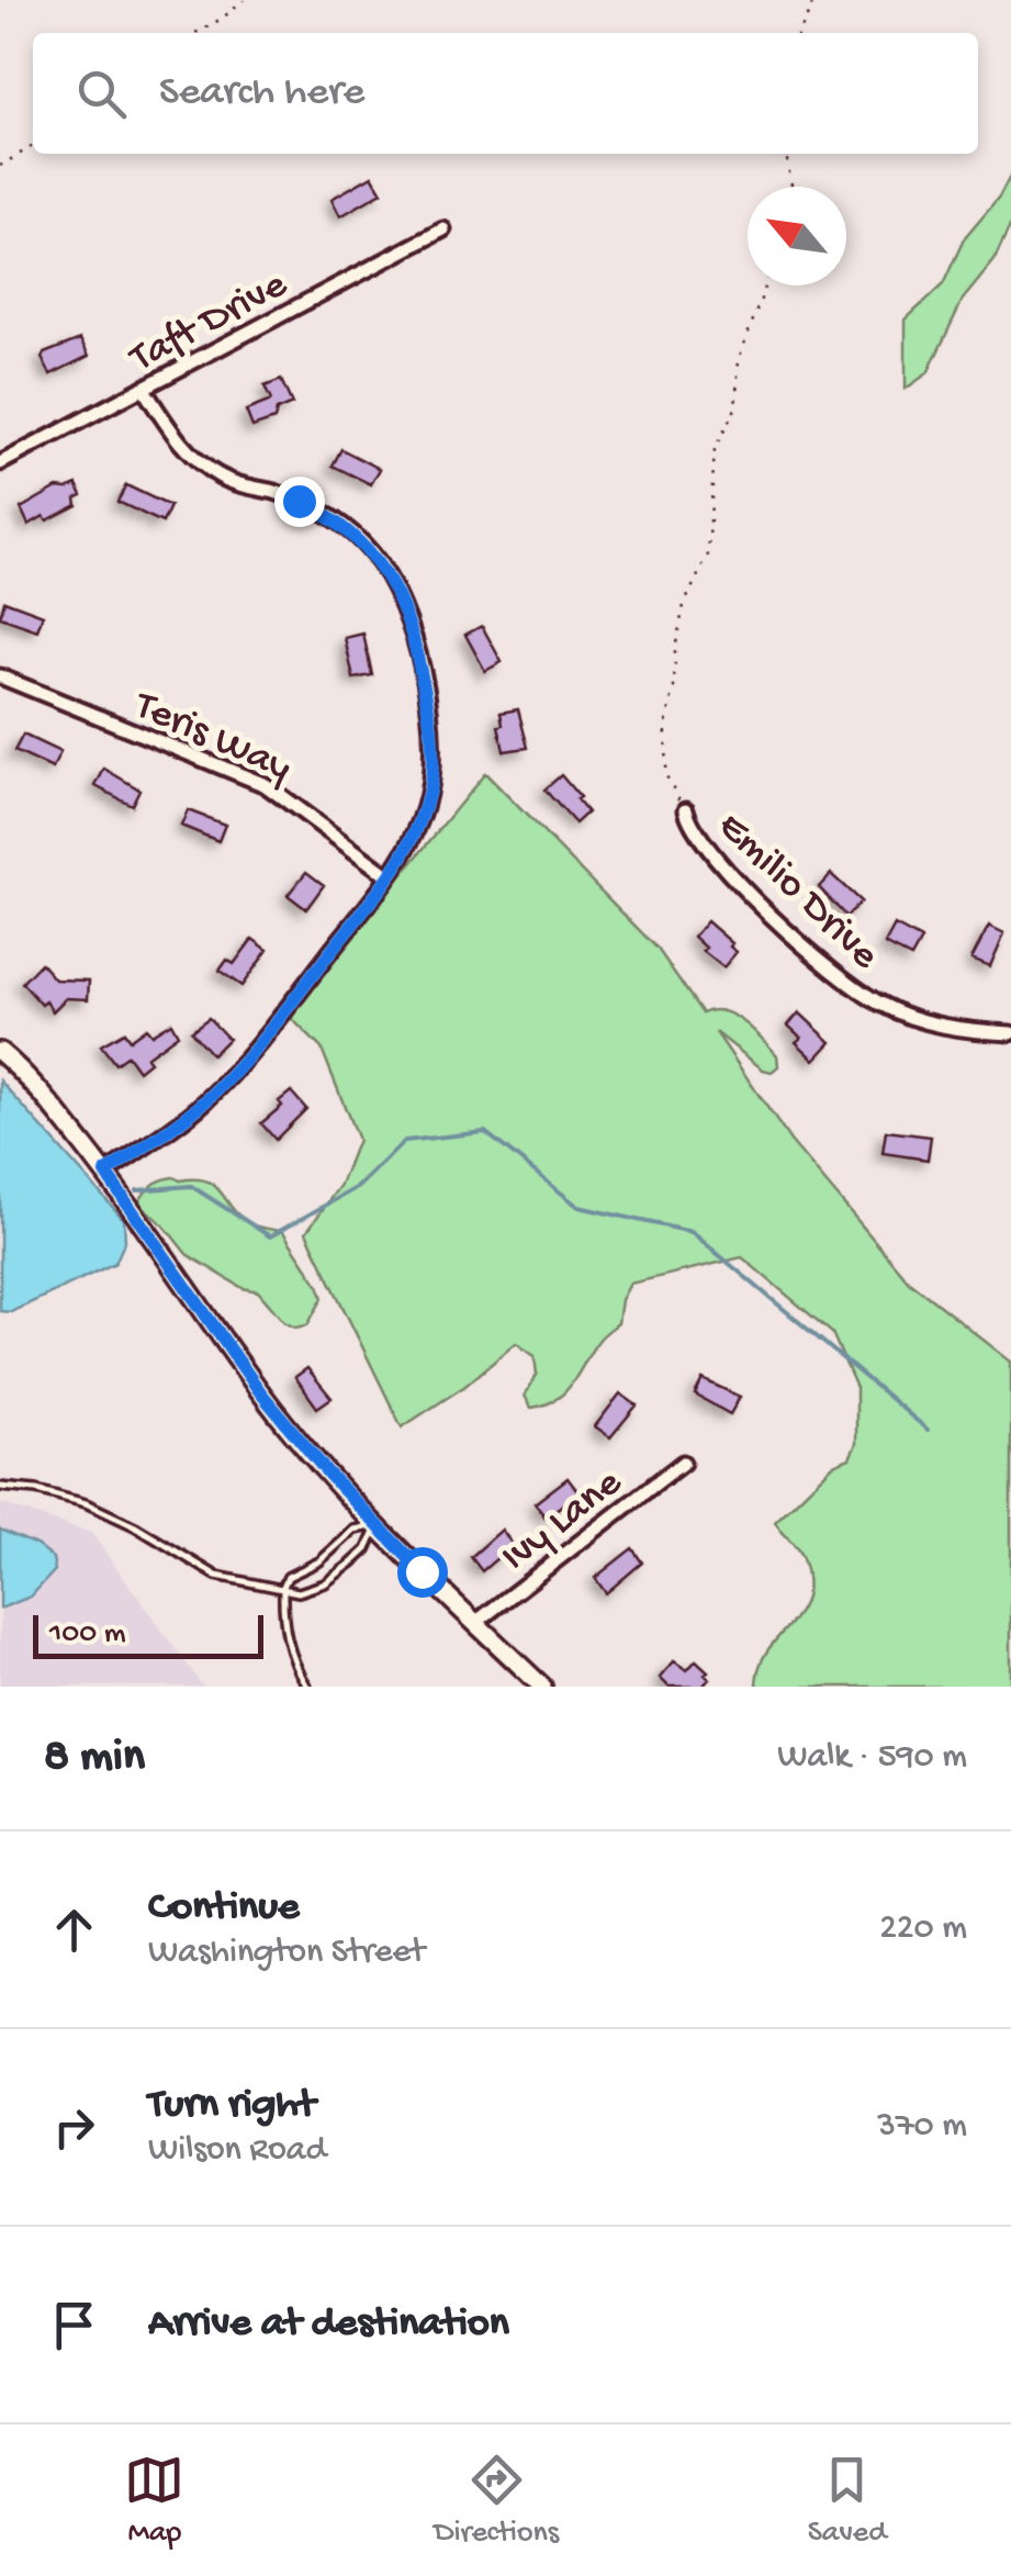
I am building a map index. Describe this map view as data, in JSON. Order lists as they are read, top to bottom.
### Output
{
  "streets": {
    "street": [
      "Taft Drive",
      "Teris Way",
      "Emilio Drive",
      "Ivy Lane"
    ]
  },
  "scale_bar": "100 m",
  "north": "top left",
  "page": {
    "search": "Search here",
    "scale": "100 m",
    "heading": ["8 min", "Walk · 590 m"],
    "list": [
      ["Continue", "Washington Street", "220 m"],
      ["Turn right", "Wilson Road", "370 m"],
      "Arrive at destination"
    ],
    "nav": ["Map", "Directions", "Saved"]
  }
}
